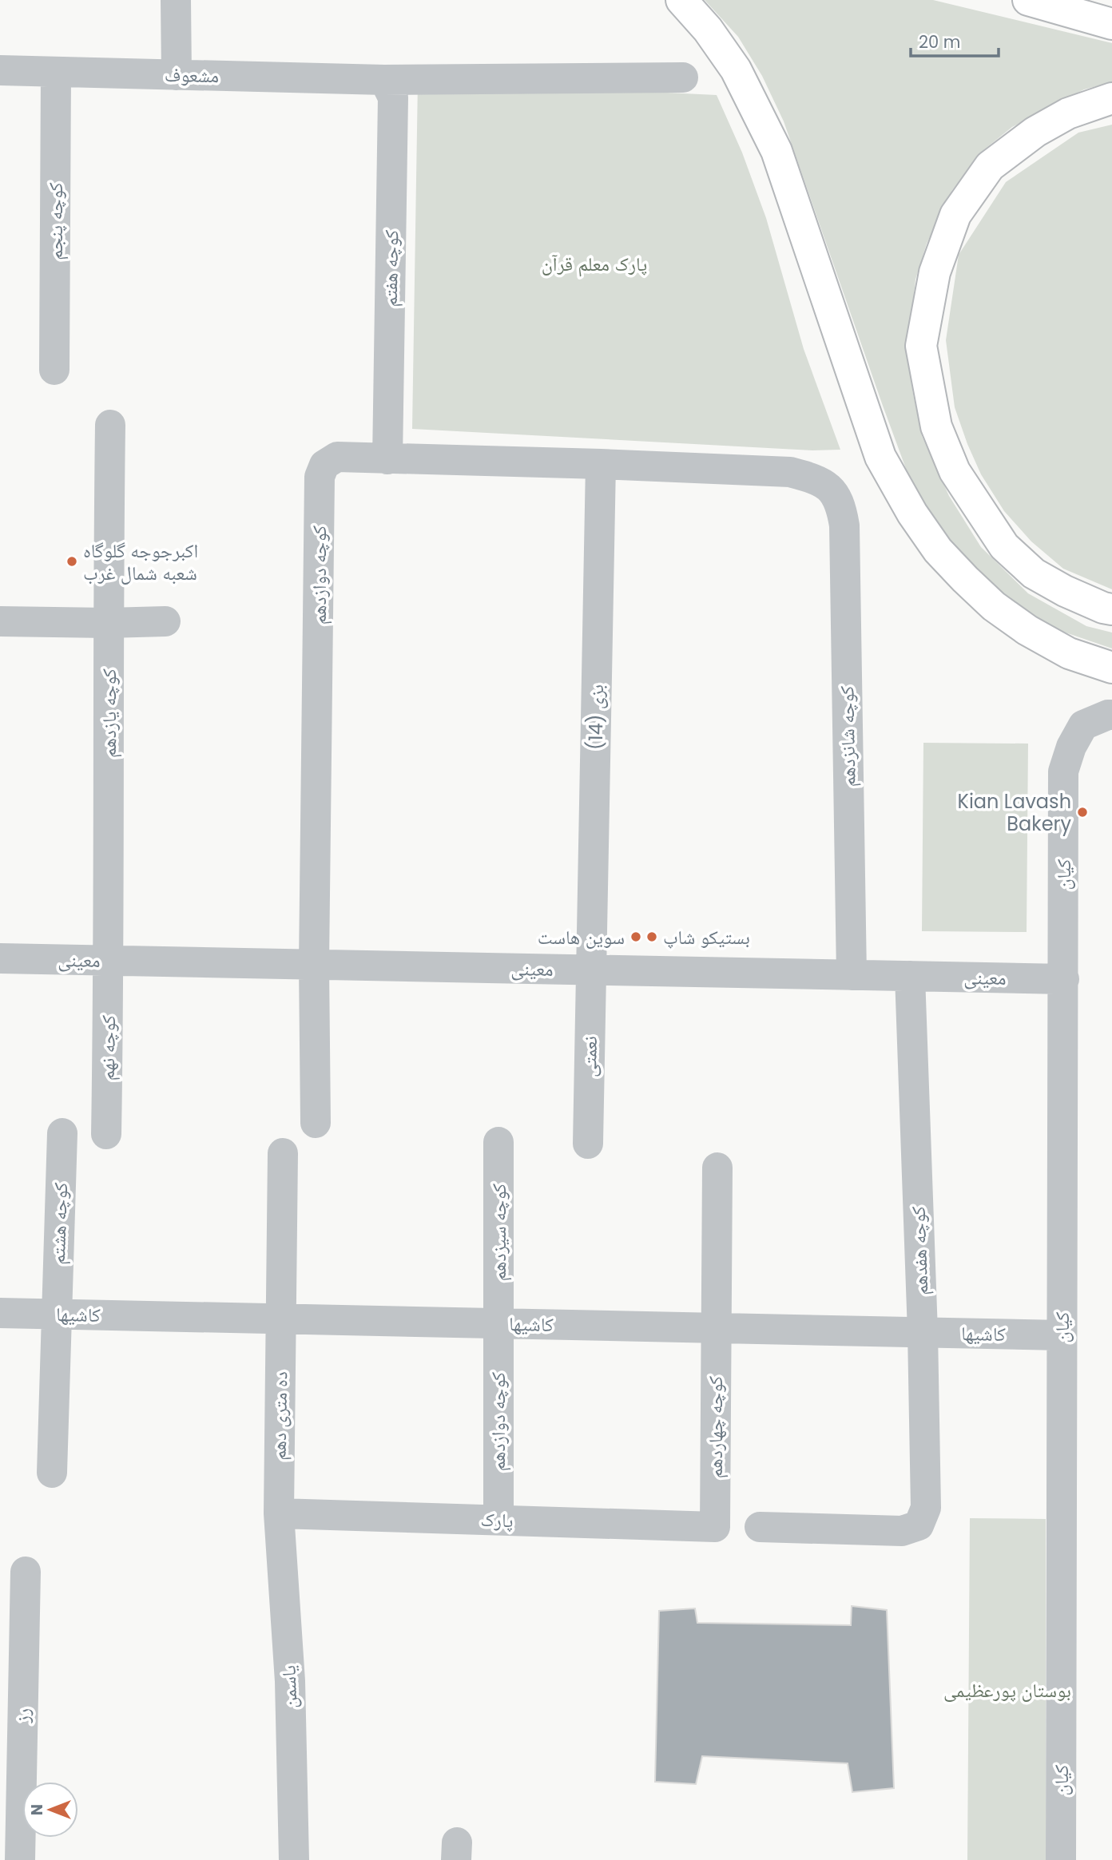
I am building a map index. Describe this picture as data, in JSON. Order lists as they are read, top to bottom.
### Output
{
  "streets": {
    "street": [
      "مشعوف",
      "کوچه پنجم",
      "کوچه هفتم",
      "کوچه دوازدهم",
      "کوچه یازدهم",
      "بزی (14)",
      "کوچه شانزدهم",
      "کیان",
      "معینی",
      "کوچه نهم",
      "نعمتی",
      "کوچه هشتم",
      "کوچه سیزدهم",
      "کوچه هفدهم",
      "کاشیها",
      "ده متری دهم",
      "کوچه چهاردهم",
      "پارک",
      "یاسمن",
      "رز"
    ]
  },
  "crossings": [
    ["مشعوف", "کوچه پنجم"],
    ["مشعوف", "کوچه هفتم"],
    ["کوچه هفتم", "کوچه دوازدهم"],
    ["کوچه دوازدهم", "بزی (14)"],
    ["کوچه دوازدهم", "کوچه شانزدهم"],
    ["کوچه دوازدهم", "معینی"],
    ["کوچه دوازدهم", "کوچه سیزدهم"],
    ["کوچه دوازدهم", "کاشیها"],
    ["کوچه دوازدهم", "پارک"],
    ["کوچه یازدهم", "معینی"],
    ["کوچه یازدهم", "کوچه نهم"],
    ["بزی (14)", "معینی"],
    ["بزی (14)", "نعمتی"],
    ["کوچه شانزدهم", "معینی"],
    ["کیان", "معینی"],
    ["کیان", "کاشیها"],
    ["معینی", "کوچه نهم"],
    ["معینی", "نعمتی"],
    ["معینی", "کوچه هفدهم"],
    ["کوچه هشتم", "کاشیها"],
    ["کوچه سیزدهم", "کاشیها"],
    ["کوچه هفدهم", "کاشیها"],
    ["کاشیها", "ده متری دهم"],
    ["کاشیها", "کوچه چهاردهم"],
    ["ده متری دهم", "پارک"],
    ["ده متری دهم", "یاسمن"],
    ["کوچه چهاردهم", "پارک"],
    ["پارک", "یاسمن"]
  ],
  "parks": ["پارک معلم قرآن", "بوستان پورعظیمی"],
  "places": [
    "اکبرجوجه گلوگاه شعبه شمال غرب",
    "Kian Lavash Bakery",
    "سوین هاست",
    "بستیکو شاپ"
  ],
  "scale_bar": "20 m",
  "north": "left"
}
